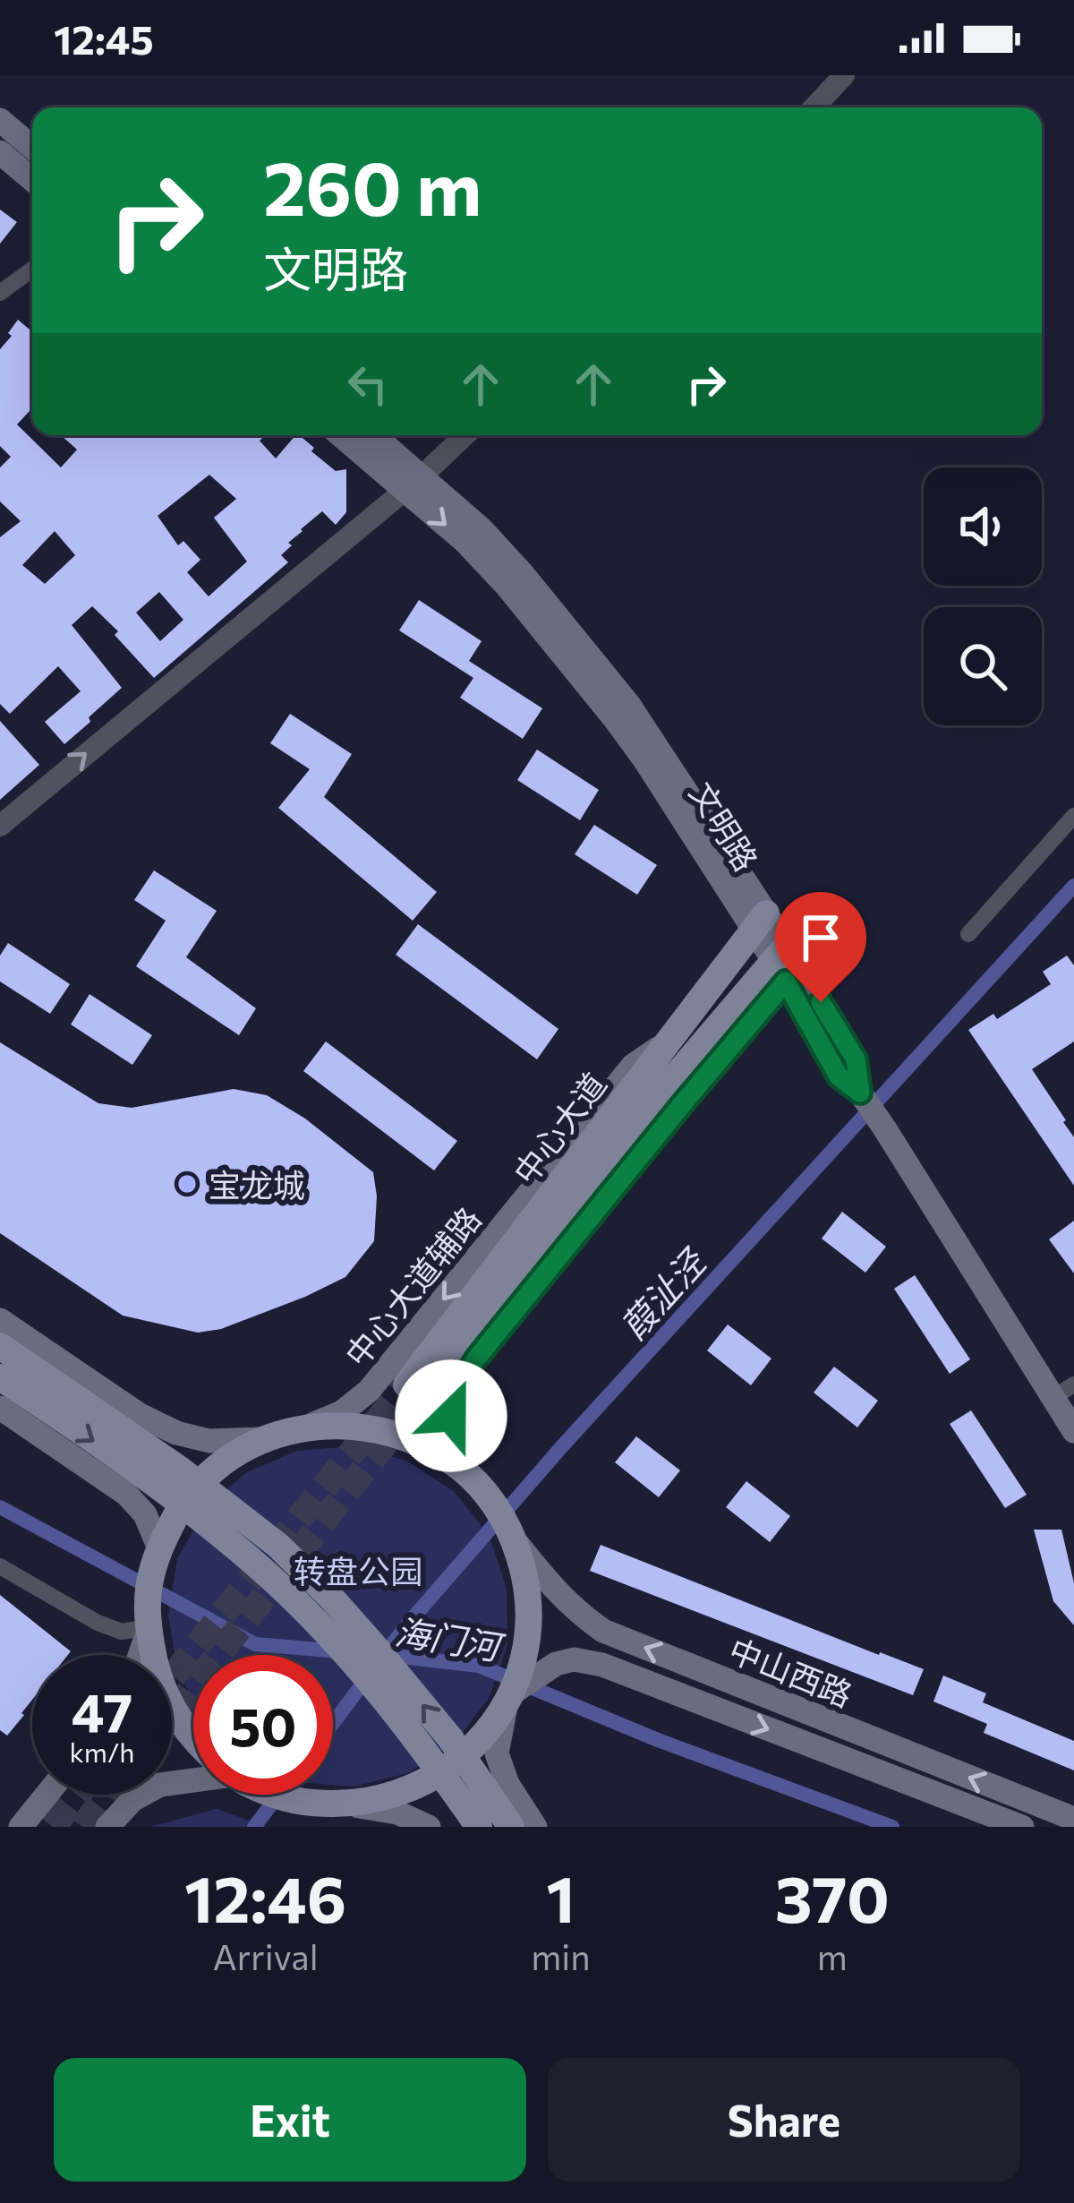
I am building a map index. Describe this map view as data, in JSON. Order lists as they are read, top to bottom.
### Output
{
  "streets": {
    "main road": [
      "文明路",
      "中心大道",
      "中心大道辅路",
      "中山西路"
    ]
  },
  "crossings": [
    ["文明路", "中心大道"],
    ["中心大道", "中心大道辅路"]
  ],
  "water": ["葭沚泾", "海门河"],
  "parks": ["转盘公园"],
  "places": ["宝龙城"],
  "page": {
    "status": "12:45",
    "turn": ["260 m", "文明路"],
    "speed": "47 km/h",
    "limit": "50",
    "eta": [
      "12:46",
      "Arrival",
      "1",
      "min",
      "370",
      "m"
    ],
    "buttons": ["Exit", "Share"]
  }
}
